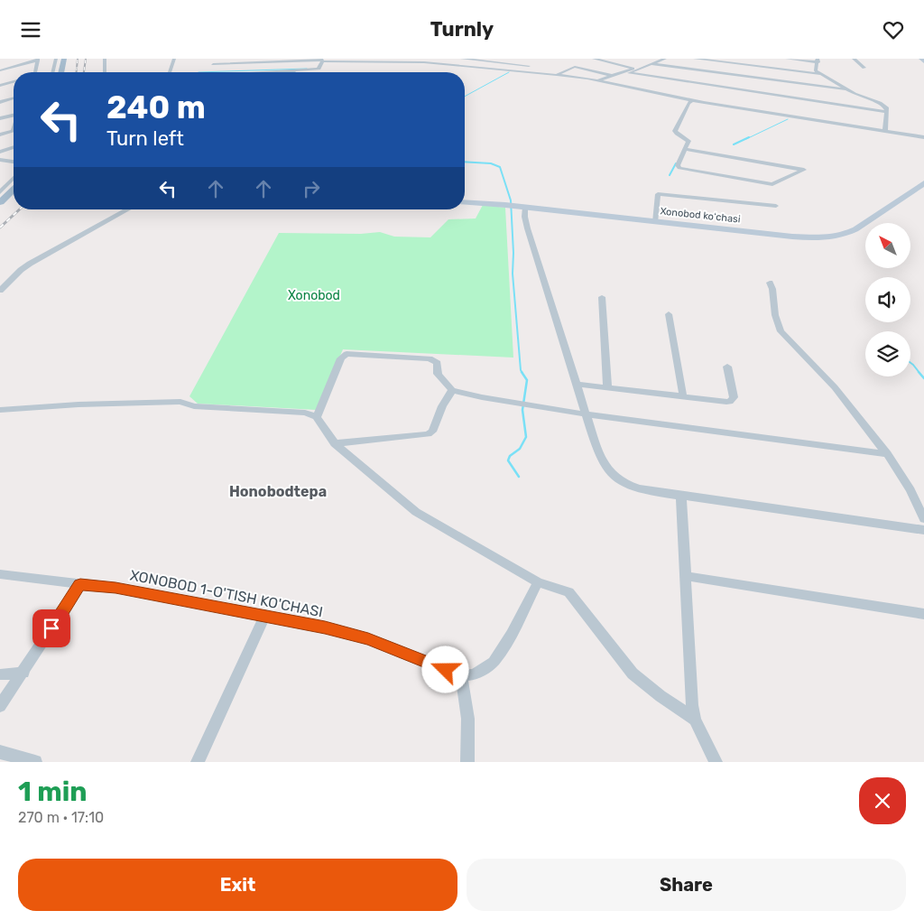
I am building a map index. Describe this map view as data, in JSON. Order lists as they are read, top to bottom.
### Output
{
  "streets": {
    "main road": ["Xonobod koʻchasi"],
    "street": ["XONOBOD 1-O'TISH KO'CHASI"]
  },
  "districts": ["Honobodtepa"],
  "parks": ["Xonobod"],
  "north": "top left",
  "page": {
    "header": "Turnly",
    "turn": ["240 m", "Turn left"],
    "heading": ["1 min", "270 m · 17:10"],
    "buttons": ["Exit", "Share"]
  }
}
